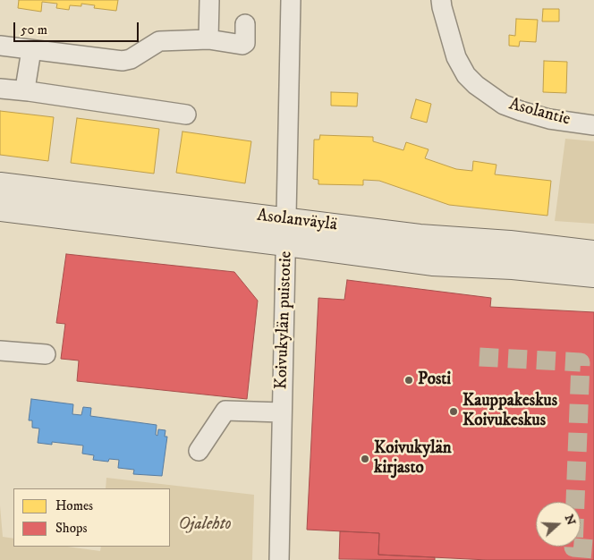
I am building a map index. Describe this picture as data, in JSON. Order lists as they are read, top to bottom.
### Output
{
  "streets": {
    "main road": ["Asolanväylä"],
    "street": ["Asolantie", "Koivukylän puistotie"]
  },
  "crossings": [
    ["Asolanväylä", "Koivukylän puistotie"]
  ],
  "parks": ["Ojalehto"],
  "places": ["Posti", "Kauppakeskus Koivukeskus", "Koivukylän kirjasto"],
  "legend": ["Homes", "Shops"],
  "scale_bar": "50 m",
  "north": "right"
}
